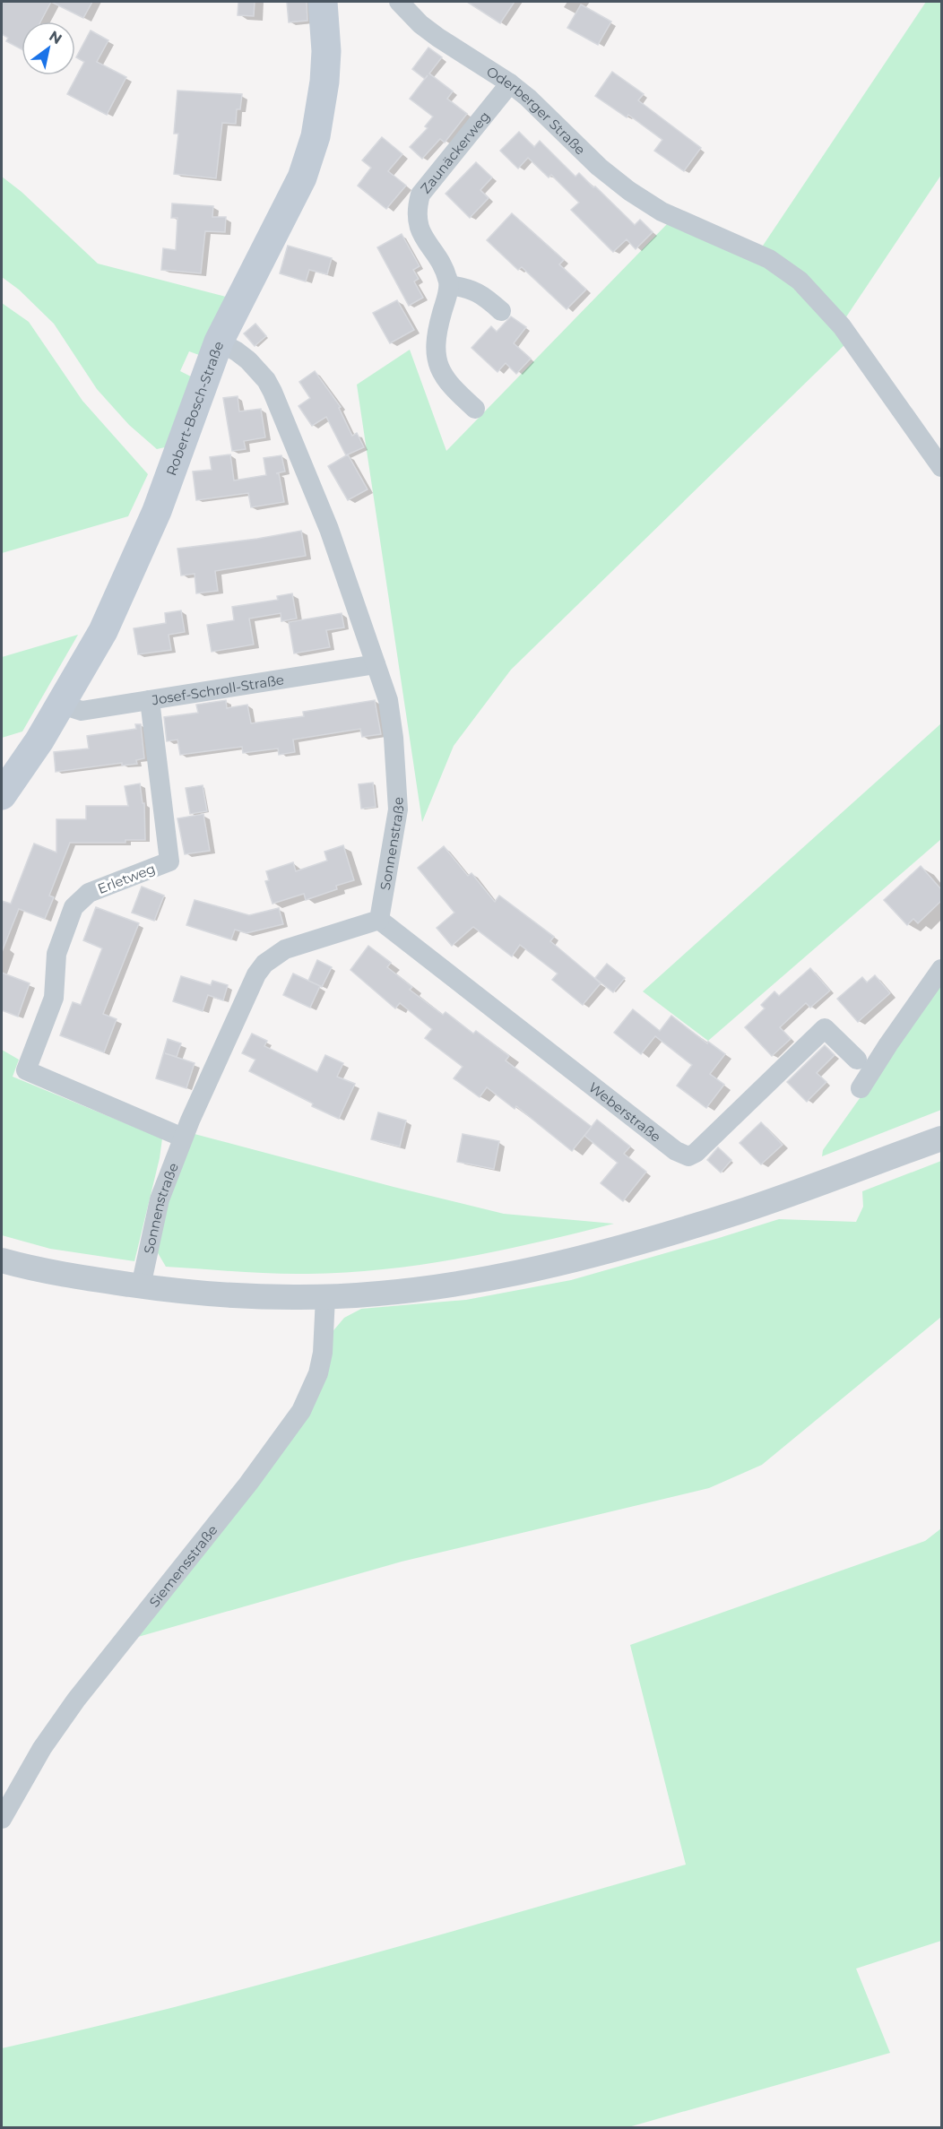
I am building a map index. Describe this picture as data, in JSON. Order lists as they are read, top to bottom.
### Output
{
  "streets": {
    "main road": ["Robert-Bosch-Straße"],
    "street": [
      "Oderberger Straße",
      "Zaunäckerweg",
      "Josef-Schroll-Straße",
      "Sonnenstraße",
      "Erletweg",
      "Weberstraße",
      "Siemensstraße"
    ]
  },
  "crossings": [
    ["Oderberger Straße", "Zaunäckerweg"],
    ["Robert-Bosch-Straße", "Josef-Schroll-Straße"],
    ["Robert-Bosch-Straße", "Sonnenstraße"],
    ["Josef-Schroll-Straße", "Sonnenstraße"],
    ["Josef-Schroll-Straße", "Erletweg"],
    ["Sonnenstraße", "Erletweg"],
    ["Sonnenstraße", "Weberstraße"]
  ],
  "north": "top right"
}
